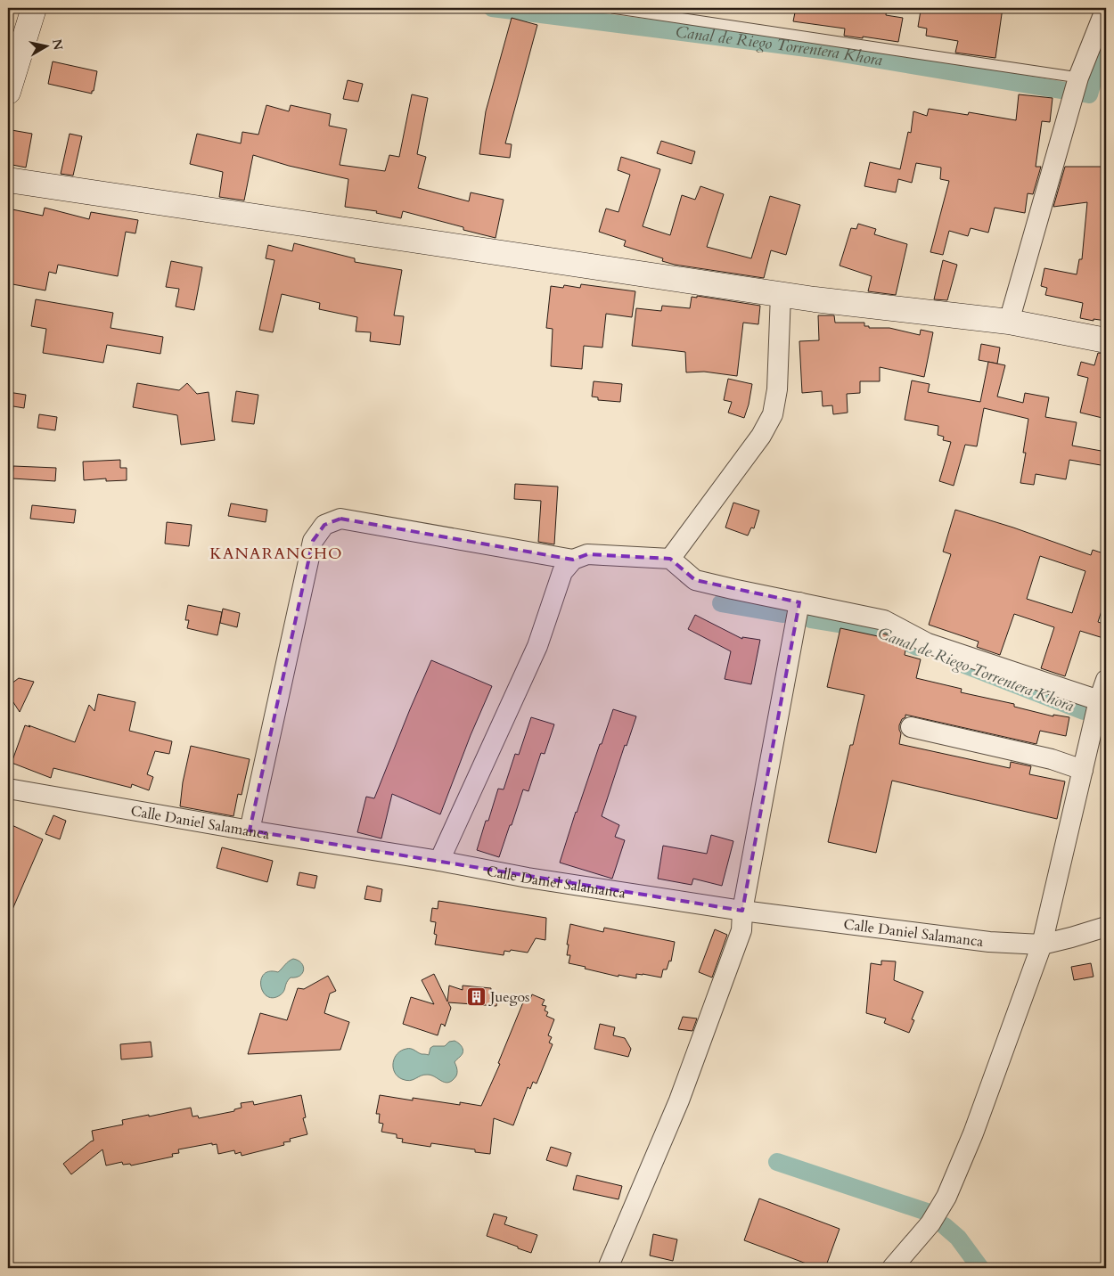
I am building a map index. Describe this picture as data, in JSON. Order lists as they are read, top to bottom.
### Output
{
  "streets": {
    "street": ["Calle Daniel Salamanca"]
  },
  "districts": ["KANARANCHO"],
  "water": ["Canal de Riego Torrentera Khora"],
  "places": {
    "building": ["Juegos"]
  },
  "north": "right"
}
